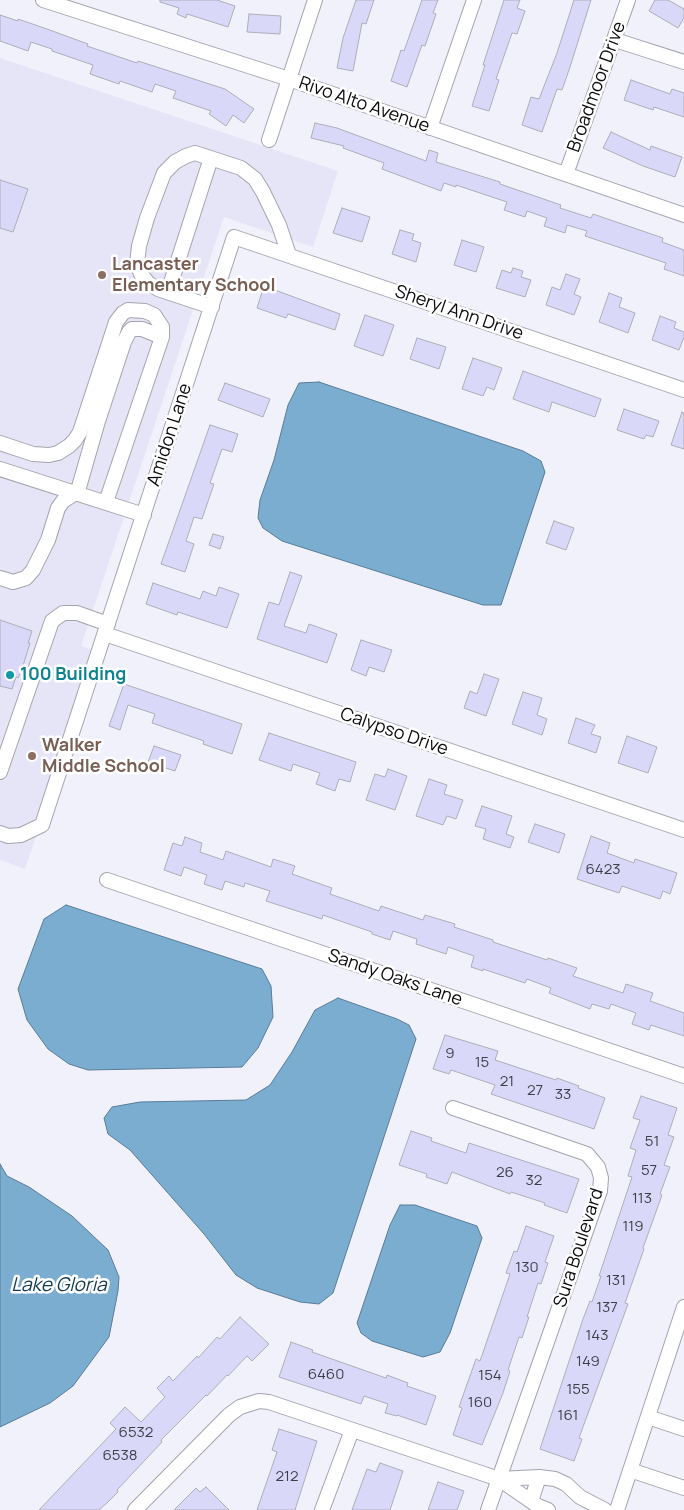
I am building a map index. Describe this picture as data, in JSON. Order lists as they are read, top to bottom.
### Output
{
  "streets": {
    "street": [
      "Broadmoor Drive",
      "Rivo Alto Avenue",
      "Sheryl Ann Drive",
      "Amidon Lane",
      "Calypso Drive",
      "Sandy Oaks Lane",
      "Sura Boulevard"
    ]
  },
  "crossings": [
    ["Broadmoor Drive", "Rivo Alto Avenue"],
    ["Sheryl Ann Drive", "Amidon Lane"],
    ["Amidon Lane", "Calypso Drive"]
  ],
  "water": ["Lake Gloria"],
  "places": ["Lancaster Elementary School", "100 Building", "Walker Middle School"],
  "house_numbers": [
    "6423",
    "9",
    "15",
    "21",
    "27",
    "33",
    "51",
    "57",
    "26",
    "32",
    "113",
    "119",
    "130",
    "131",
    "137",
    "143",
    "149",
    "6460",
    "154",
    "155",
    "160",
    "161",
    "6532",
    "6538",
    "212"
  ]
}
